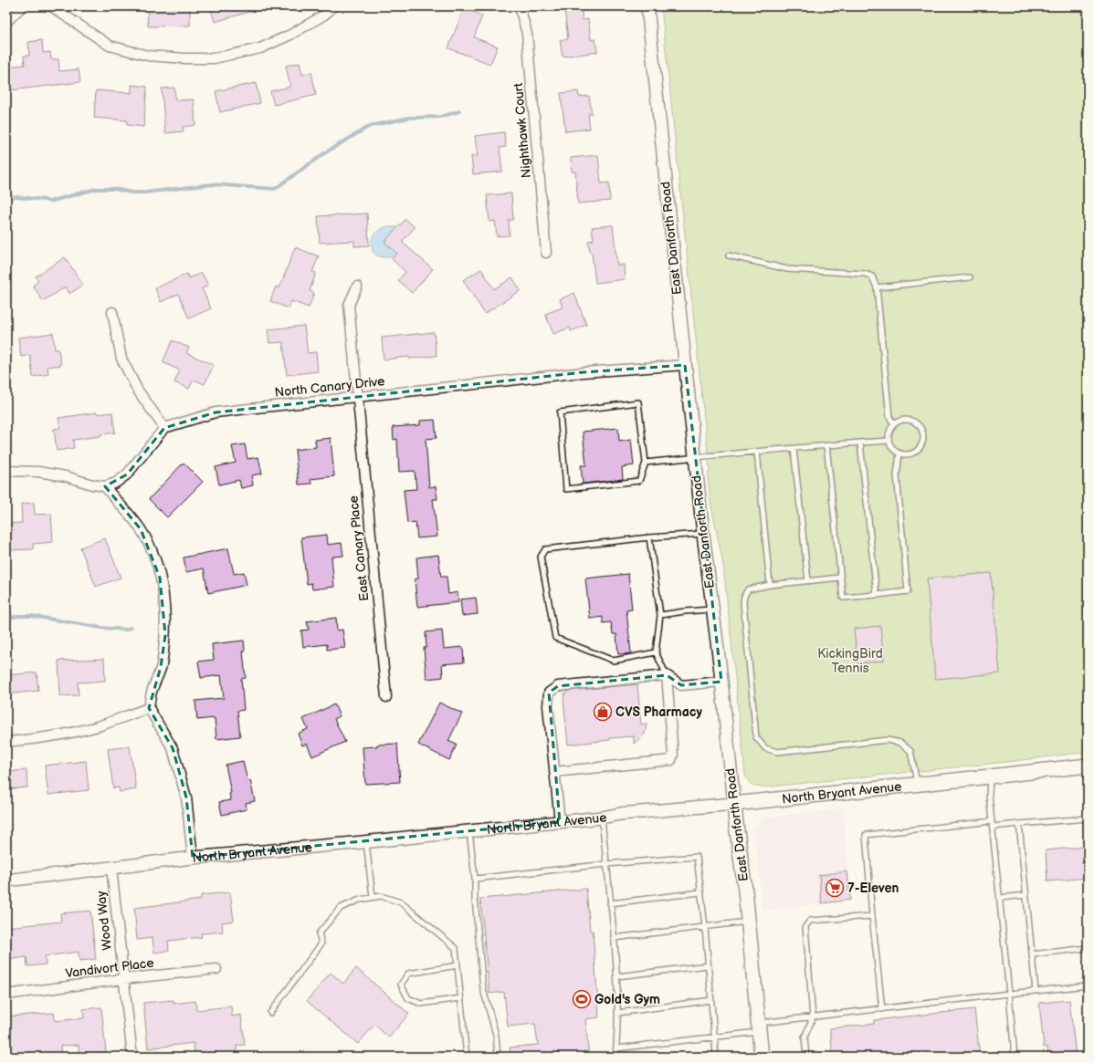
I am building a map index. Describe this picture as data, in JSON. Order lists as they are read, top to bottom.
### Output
{
  "streets": {
    "main road": ["East Danforth Road", "North Bryant Avenue"],
    "street": [
      "Nighthawk Court",
      "North Canary Drive",
      "East Canary Place",
      "Wood Way",
      "Vandivort Place"
    ]
  },
  "crossings": [
    ["East Danforth Road", "North Canary Drive"],
    ["East Danforth Road", "North Bryant Avenue"],
    ["North Canary Drive", "East Canary Place"],
    ["North Bryant Avenue", "Wood Way"],
    ["Wood Way", "Vandivort Place"]
  ],
  "parks": ["KickingBird Tennis"],
  "places": {
    "shop": ["CVS Pharmacy"],
    "supermarket": ["7-Eleven"],
    "sports": ["Gold's Gym"]
  }
}
